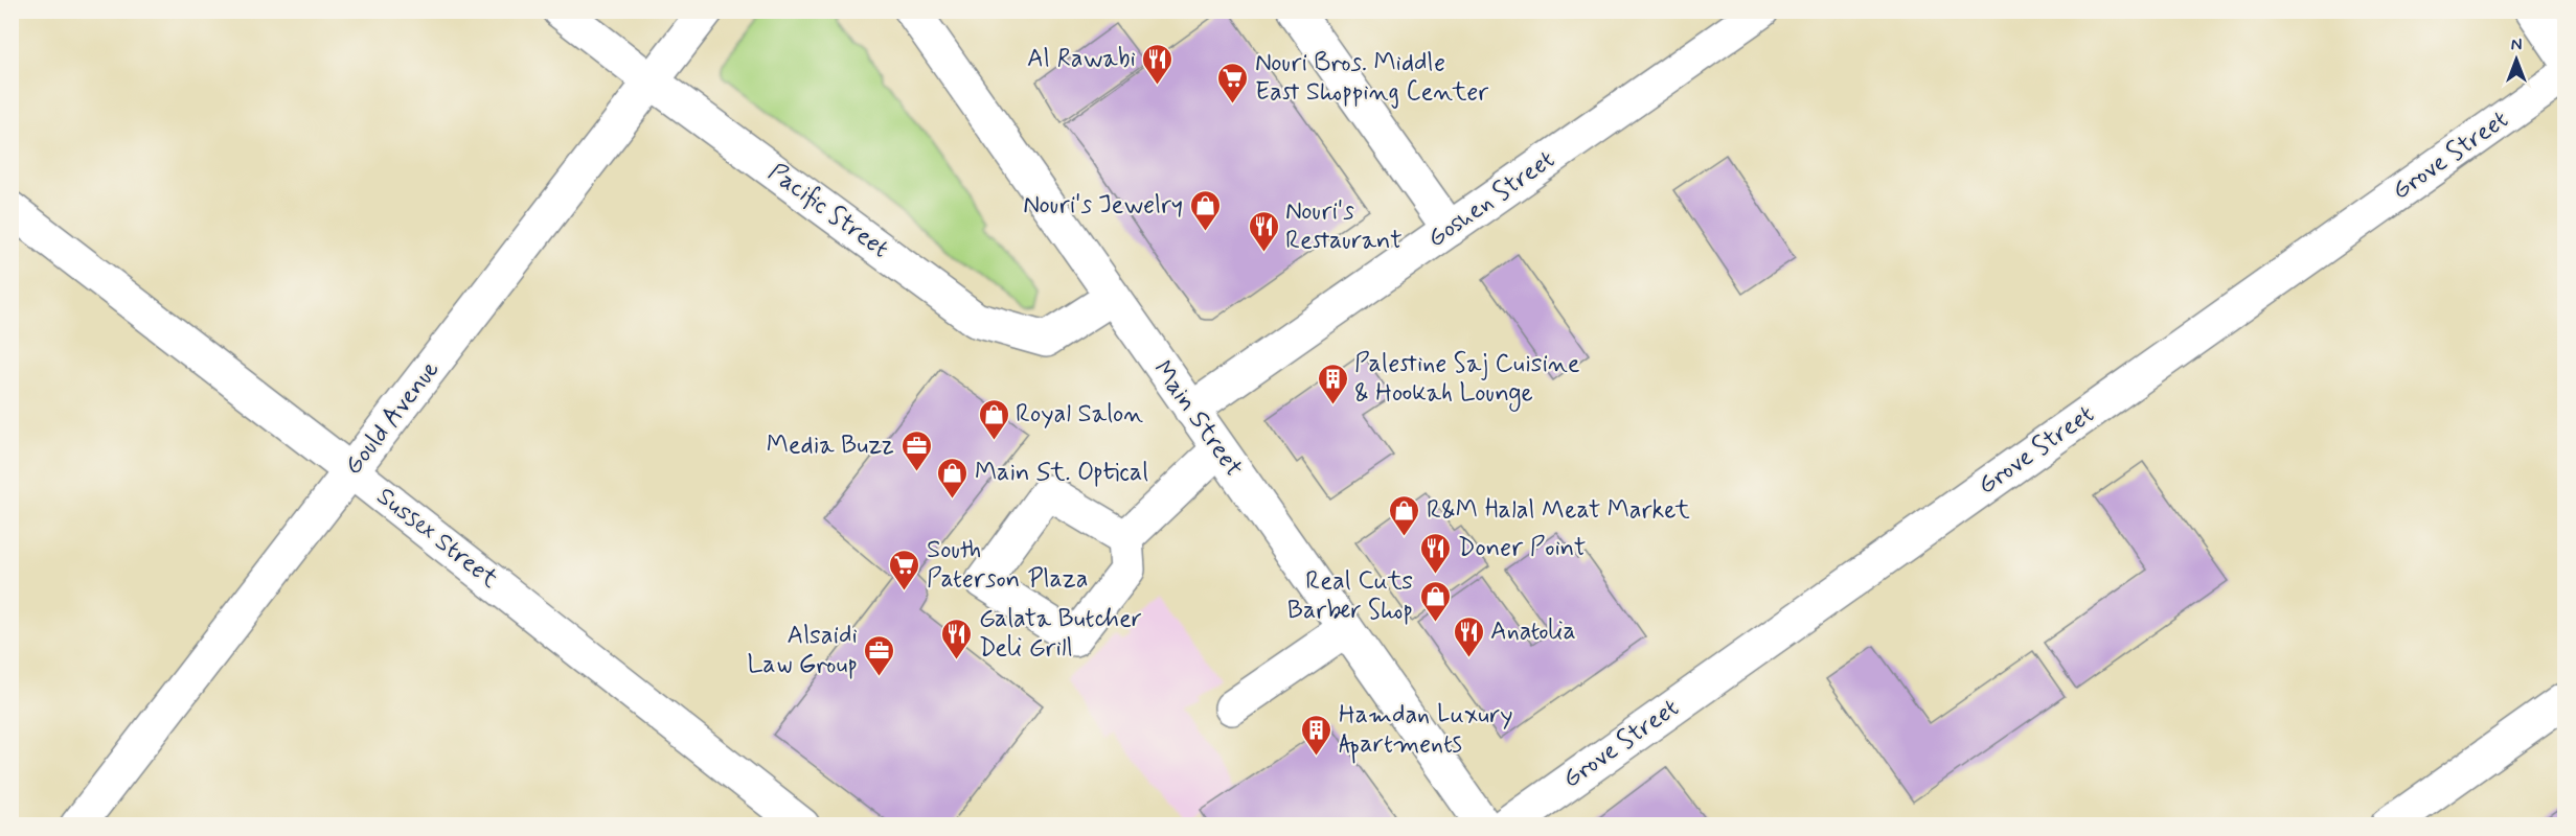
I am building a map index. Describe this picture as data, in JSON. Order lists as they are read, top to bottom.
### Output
{
  "streets": {
    "street": [
      "Grove Street",
      "Goshen Street",
      "Pacific Street",
      "Gould Avenue",
      "Main Street",
      "Sussex Street"
    ]
  },
  "crossings": [
    ["Goshen Street", "Main Street"],
    ["Pacific Street", "Gould Avenue"],
    ["Pacific Street", "Main Street"],
    ["Gould Avenue", "Sussex Street"]
  ],
  "places": {
    "restaurant": [
      "Al Rawabi",
      "Nouri's Restaurant",
      "Doner Point",
      "Anatolia",
      "Galata Butcher Deli Grill"
    ],
    "supermarket": ["Nouri Bros. Middle East Shopping Center", "South Paterson Plaza"],
    "shop": [
      "Nouri's Jewelry",
      "Royal Salon",
      "Main St. Optical",
      "R&M Halal Meat Market",
      "Real Cuts Barber Shop"
    ],
    "building": ["Palestine Saj Cuisine & Hookah Lounge", "Hamdan Luxury Apartments"],
    "office": ["Media Buzz", "Alsaidi Law Group"]
  },
  "north": "top"
}
